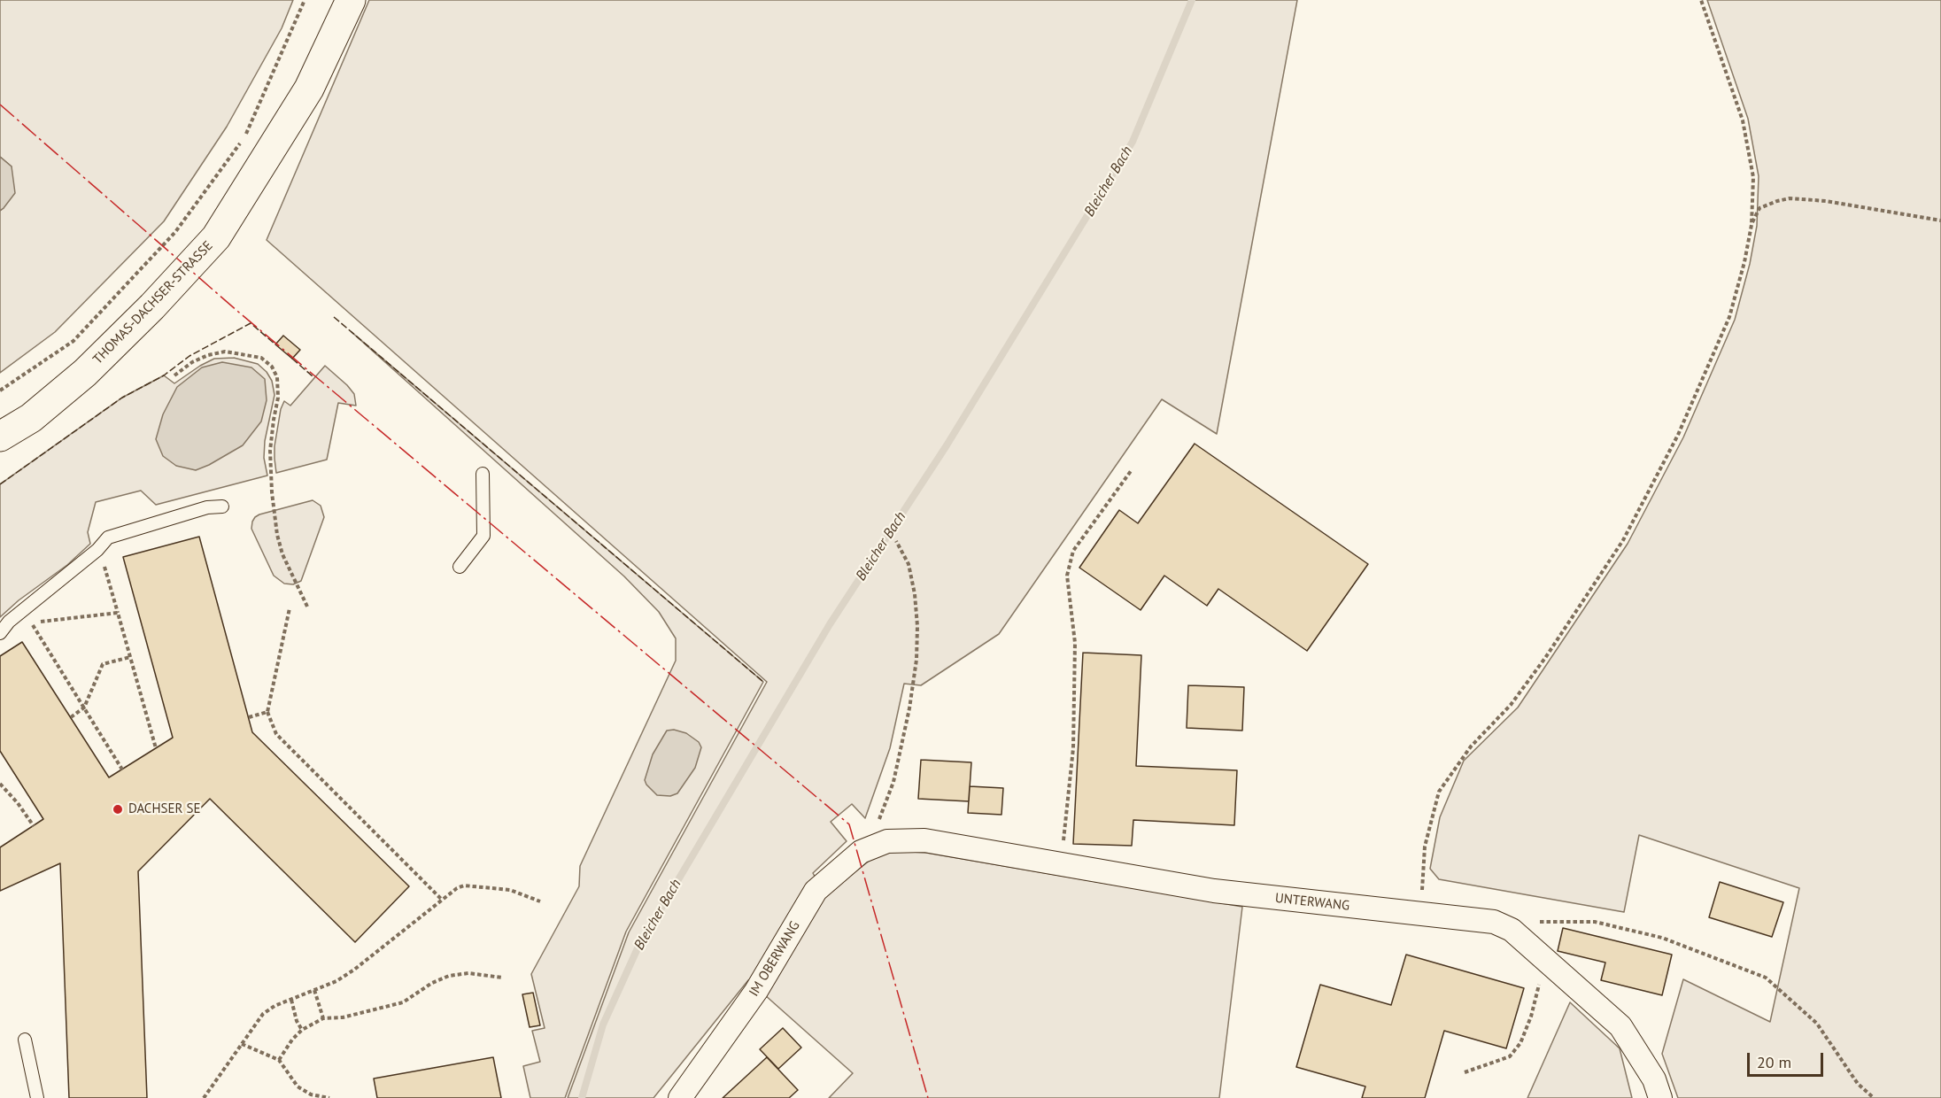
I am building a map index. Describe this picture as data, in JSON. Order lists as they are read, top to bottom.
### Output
{
  "streets": {
    "street": ["THOMAS-DACHSER-STRASSE", "UNTERWANG", "IM OBERWANG"]
  },
  "crossings": [
    ["UNTERWANG", "IM OBERWANG"]
  ],
  "water": ["Bleicher Bach"],
  "places": ["DACHSER SE"],
  "scale_bar": "20 m"
}
